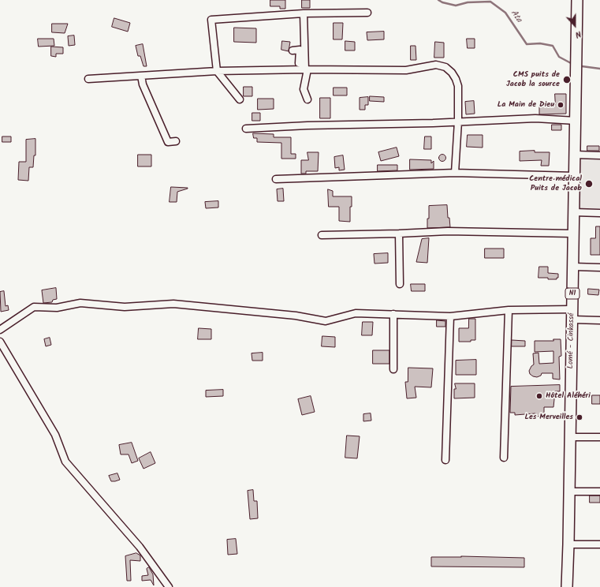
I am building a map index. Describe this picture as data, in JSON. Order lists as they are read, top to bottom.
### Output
{
  "streets": {
    "highway": ["N1", "Lomé - Cinkassé"]
  },
  "water": ["Ata"],
  "places": [
    "CMS puits de Jacob la source",
    "La Main de Dieu",
    "Centre médical Puits de Jacob",
    "Hôtel Aléhéri",
    "Les Merveilles"
  ],
  "north": "bottom"
}
